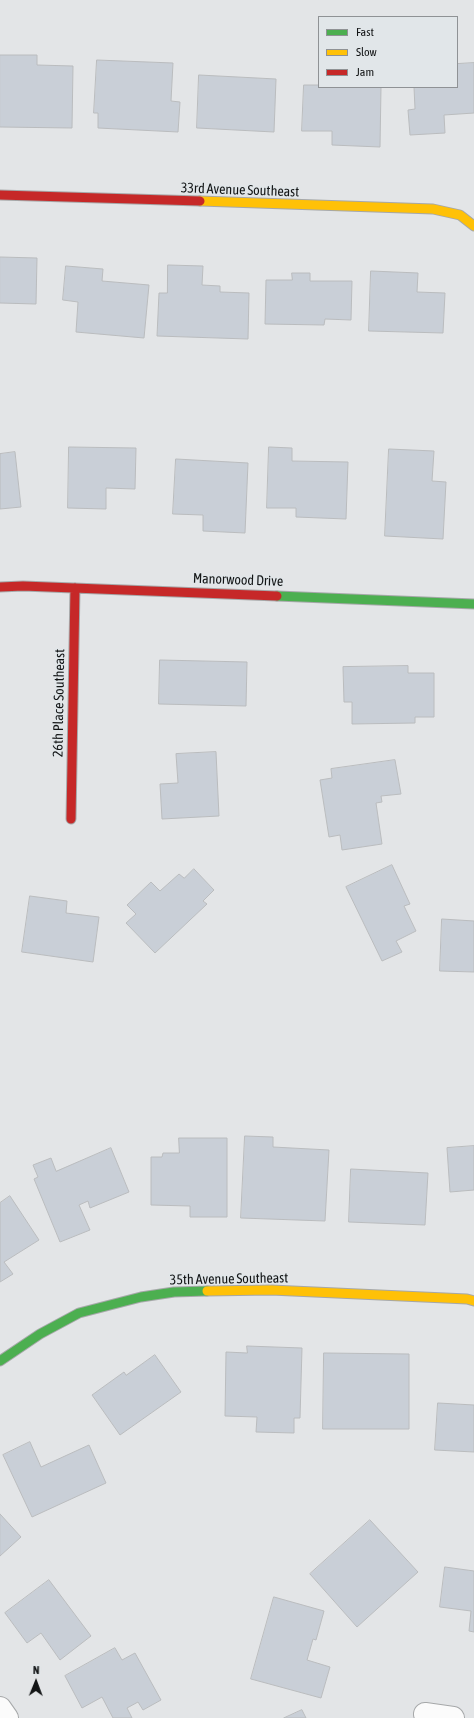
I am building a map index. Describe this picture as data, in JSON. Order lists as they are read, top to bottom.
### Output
{
  "streets": {
    "street": [
      "33rd Avenue Southeast",
      "Manorwood Drive",
      "26th Place Southeast",
      "35th Avenue Southeast"
    ]
  },
  "crossings": [
    ["Manorwood Drive", "26th Place Southeast"]
  ],
  "legend": ["Fast", "Slow", "Jam"],
  "north": "top"
}
